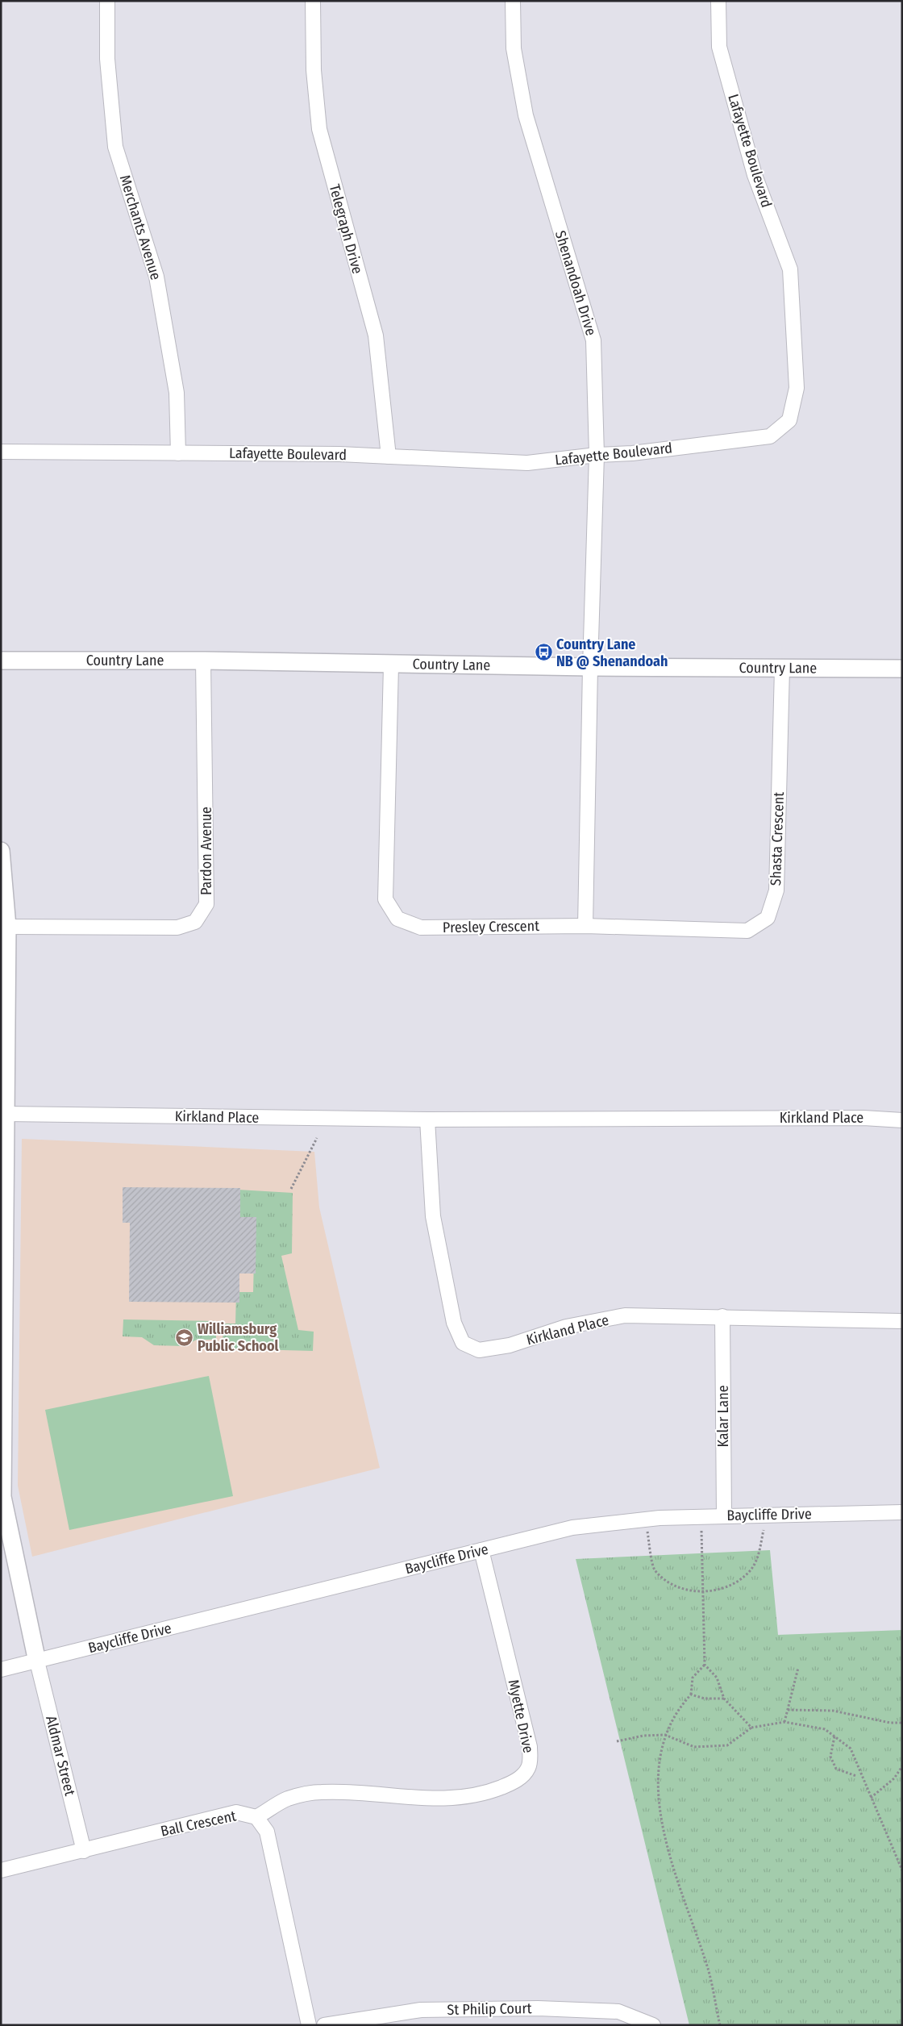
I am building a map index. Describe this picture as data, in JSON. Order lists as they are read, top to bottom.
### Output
{
  "streets": {
    "street": [
      "Lafayette Boulevard",
      "Merchants Avenue",
      "Telegraph Drive",
      "Shenandoah Drive",
      "Country Lane",
      "Shasta Crescent",
      "Pardon Avenue",
      "Presley Crescent",
      "Kirkland Place",
      "Kalar Lane",
      "Baycliffe Drive",
      "Myette Drive",
      "Aldmar Street",
      "Ball Crescent",
      "St Philip Court"
    ]
  },
  "crossings": [
    ["Lafayette Boulevard", "Merchants Avenue"],
    ["Lafayette Boulevard", "Telegraph Drive"],
    ["Lafayette Boulevard", "Shenandoah Drive"],
    ["Shenandoah Drive", "Country Lane"],
    ["Country Lane", "Shasta Crescent"],
    ["Country Lane", "Pardon Avenue"],
    ["Country Lane", "Presley Crescent"],
    ["Shasta Crescent", "Presley Crescent"],
    ["Kirkland Place", "Kalar Lane"],
    ["Kalar Lane", "Baycliffe Drive"],
    ["Baycliffe Drive", "Myette Drive"],
    ["Baycliffe Drive", "Aldmar Street"],
    ["Myette Drive", "Ball Crescent"],
    ["Aldmar Street", "Ball Crescent"]
  ],
  "places": {
    "bus stop": ["Country Lane NB @ Shenandoah"],
    "school or university": ["Williamsburg Public School"]
  }
}
